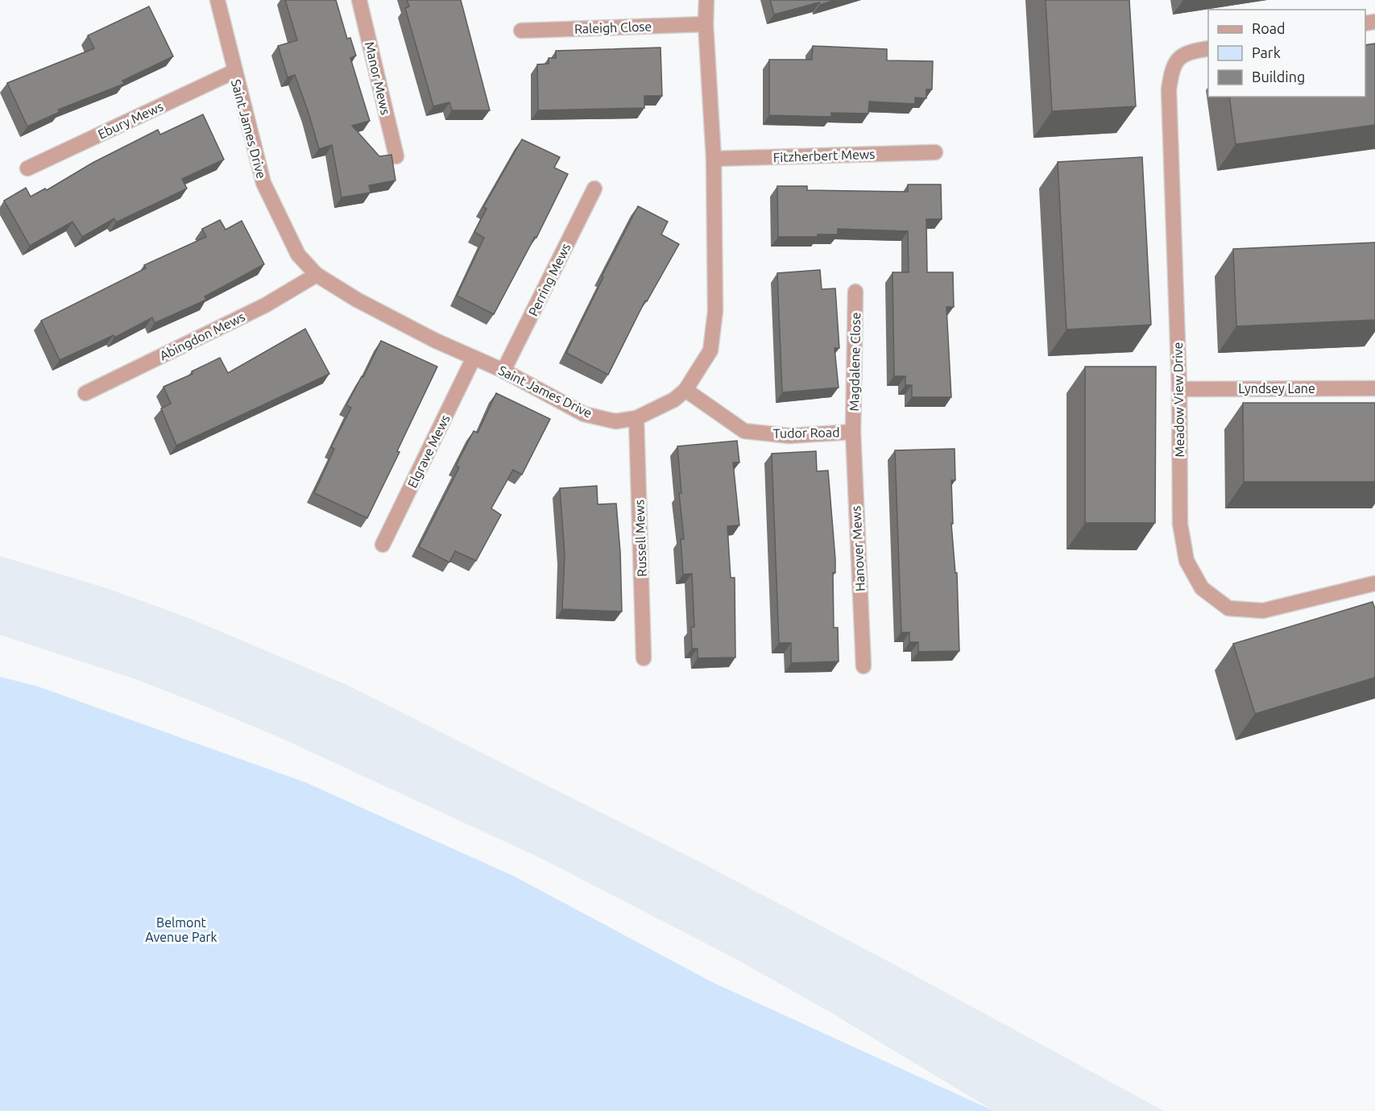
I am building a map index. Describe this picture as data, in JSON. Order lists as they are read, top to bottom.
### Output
{
  "streets": {
    "street": [
      "Raleigh Close",
      "Manor Mews",
      "Ebury Mews",
      "Saint James Drive",
      "Fitzherbert Mews",
      "Perring Mews",
      "Abingdon Mews",
      "Magdalene Close",
      "Lyndsey Lane",
      "Meadow View Drive",
      "Tudor Road",
      "Elgrave Mews",
      "Russell Mews",
      "Hanover Mews"
    ]
  },
  "crossings": [
    ["Raleigh Close", "Saint James Drive"],
    ["Ebury Mews", "Saint James Drive"],
    ["Saint James Drive", "Fitzherbert Mews"],
    ["Saint James Drive", "Perring Mews"],
    ["Saint James Drive", "Abingdon Mews"],
    ["Saint James Drive", "Tudor Road"],
    ["Saint James Drive", "Elgrave Mews"],
    ["Saint James Drive", "Russell Mews"],
    ["Magdalene Close", "Tudor Road"],
    ["Magdalene Close", "Hanover Mews"],
    ["Lyndsey Lane", "Meadow View Drive"],
    ["Tudor Road", "Hanover Mews"]
  ],
  "parks": ["Belmont Avenue Park"],
  "legend": ["Road", "Park", "Building"]
}
